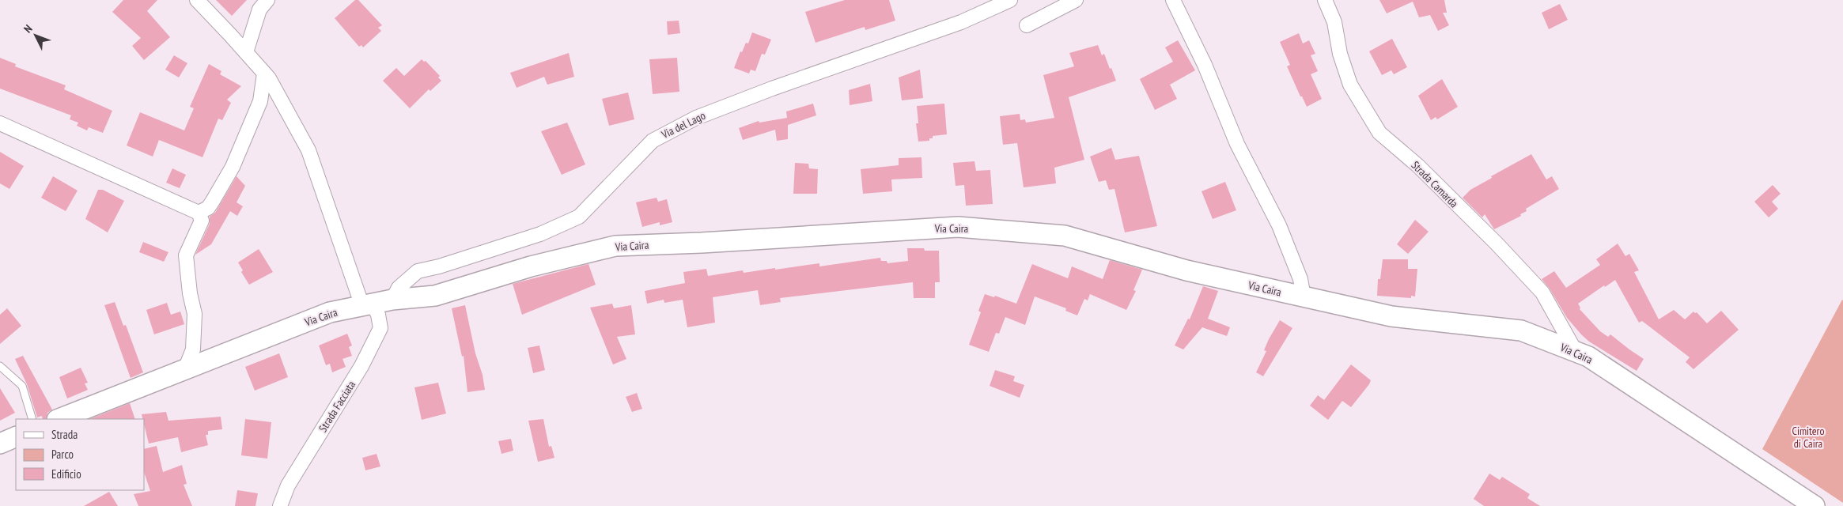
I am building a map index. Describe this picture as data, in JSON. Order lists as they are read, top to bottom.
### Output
{
  "streets": {
    "street": [
      "Via del Lago",
      "Strada Camarda",
      "Via Caira",
      "Strada Facciata"
    ]
  },
  "crossings": [
    ["Via del Lago", "Via Caira"],
    ["Strada Camarda", "Via Caira"],
    ["Via Caira", "Strada Facciata"]
  ],
  "parks": ["Cimitero di Caira"],
  "legend": ["Strada", "Parco", "Edificio"],
  "north": "top left"
}
